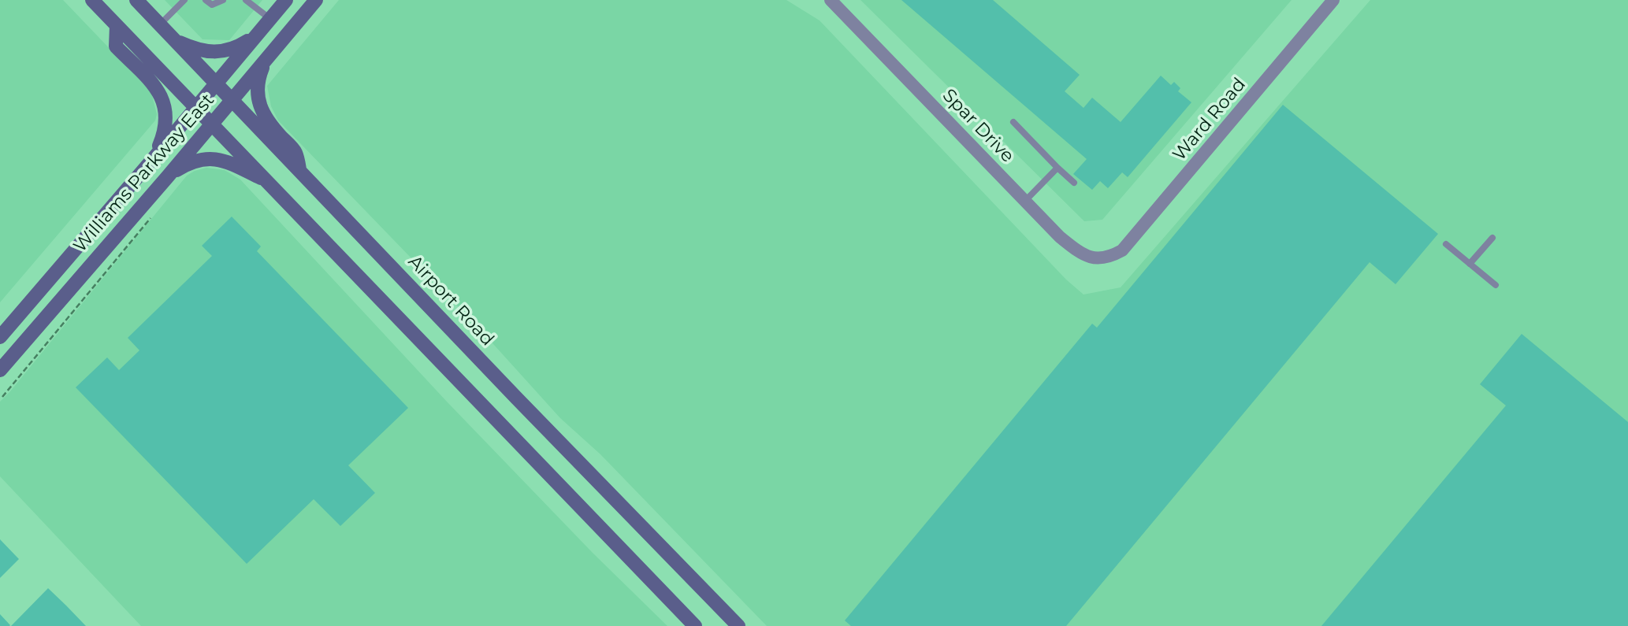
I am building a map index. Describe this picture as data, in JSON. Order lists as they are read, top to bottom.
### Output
{
  "streets": {
    "main road": ["Williams Parkway East", "Airport Road"],
    "street": ["Ward Road", "Spar Drive"]
  },
  "crossings": [
    ["Ward Road", "Spar Drive"],
    ["Williams Parkway East", "Airport Road"]
  ]
}
